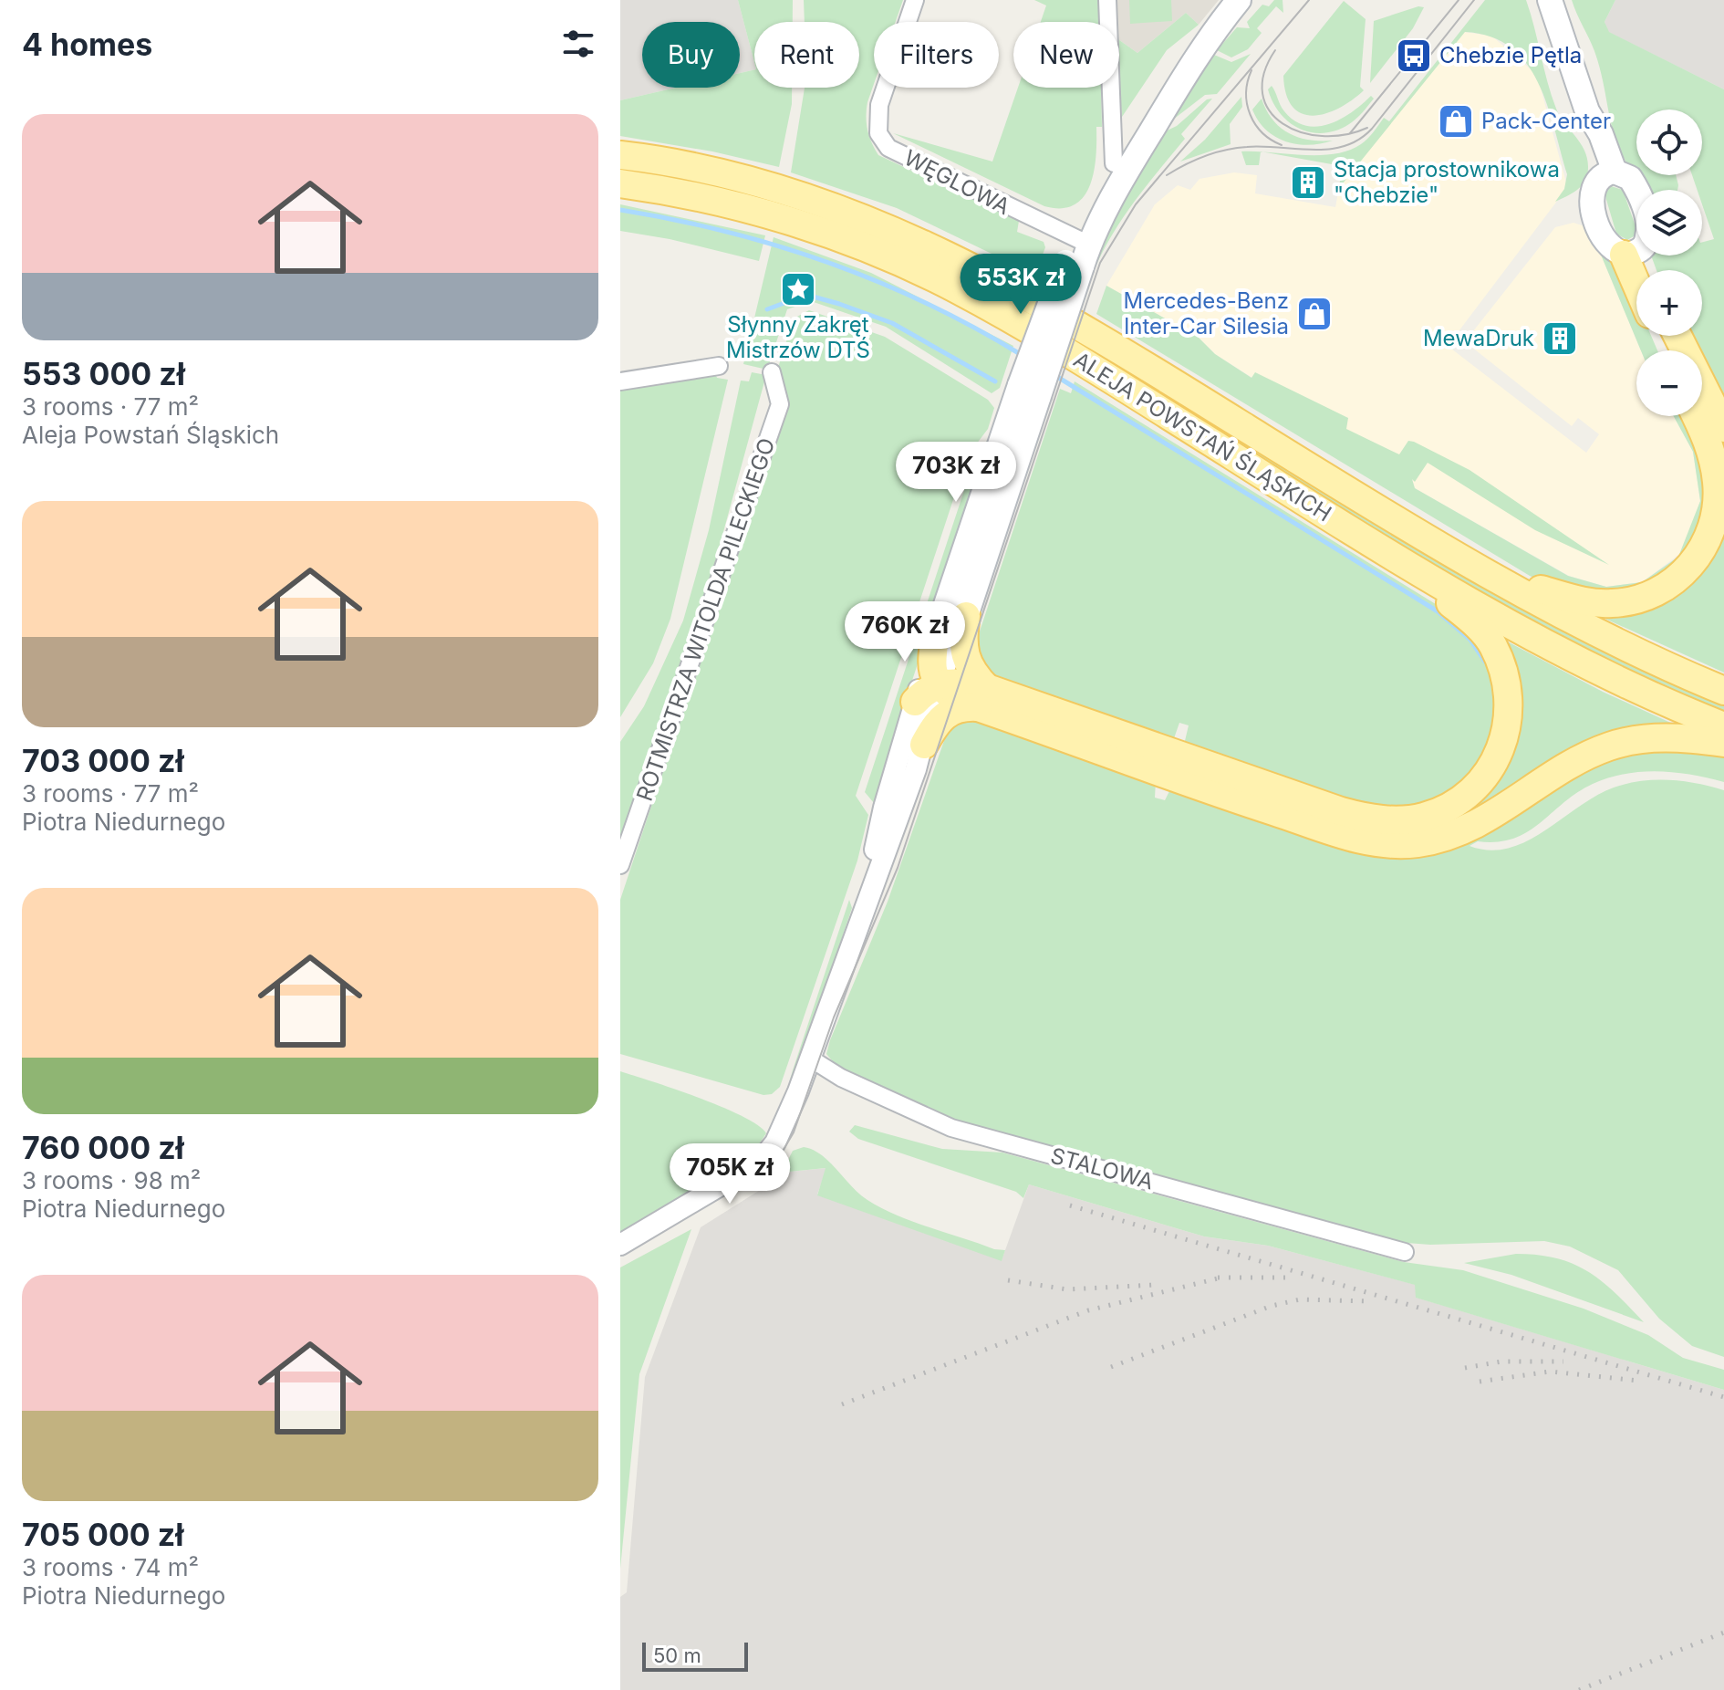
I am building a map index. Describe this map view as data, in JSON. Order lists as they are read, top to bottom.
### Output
{
  "streets": {
    "main road": ["ALEJA POWSTAŃ ŚLĄSKICH"],
    "street": ["WĘGLOWA", "ROTMISTRZA WITOLDA PILECKIEGO", "STALOWA"]
  },
  "places": {
    "bus stop": ["Chebzie Pętla"],
    "shop": ["Pack-Center", "Mercedes-Benz Inter-Car Silesia"],
    "building": ["Stacja prostownikowa \"Chebzie\"", "MewaDruk"],
    "place": ["Słynny Zakręt Mistrzów DTŚ"]
  },
  "scale_bar": "50 m",
  "page": {
    "heading": "4 homes",
    "chip": [
      "Buy",
      "Rent",
      "Filters",
      "New"
    ],
    "list": [
      {
        "name": "553 000 zł",
        "note": "3 rooms · 77 m² · Aleja Powstań Śląskich"
      },
      {
        "name": "703 000 zł",
        "note": "3 rooms · 77 m² · Piotra Niedurnego"
      },
      {
        "name": "760 000 zł",
        "note": "3 rooms · 98 m² · Piotra Niedurnego"
      },
      {
        "name": "705 000 zł",
        "note": "3 rooms · 74 m² · Piotra Niedurnego"
      }
    ],
    "map_buttons": ["+", "−"],
    "price": [
      "553K zł",
      "703K zł",
      "760K zł",
      "705K zł"
    ],
    "scale": "50 m"
  }
}
